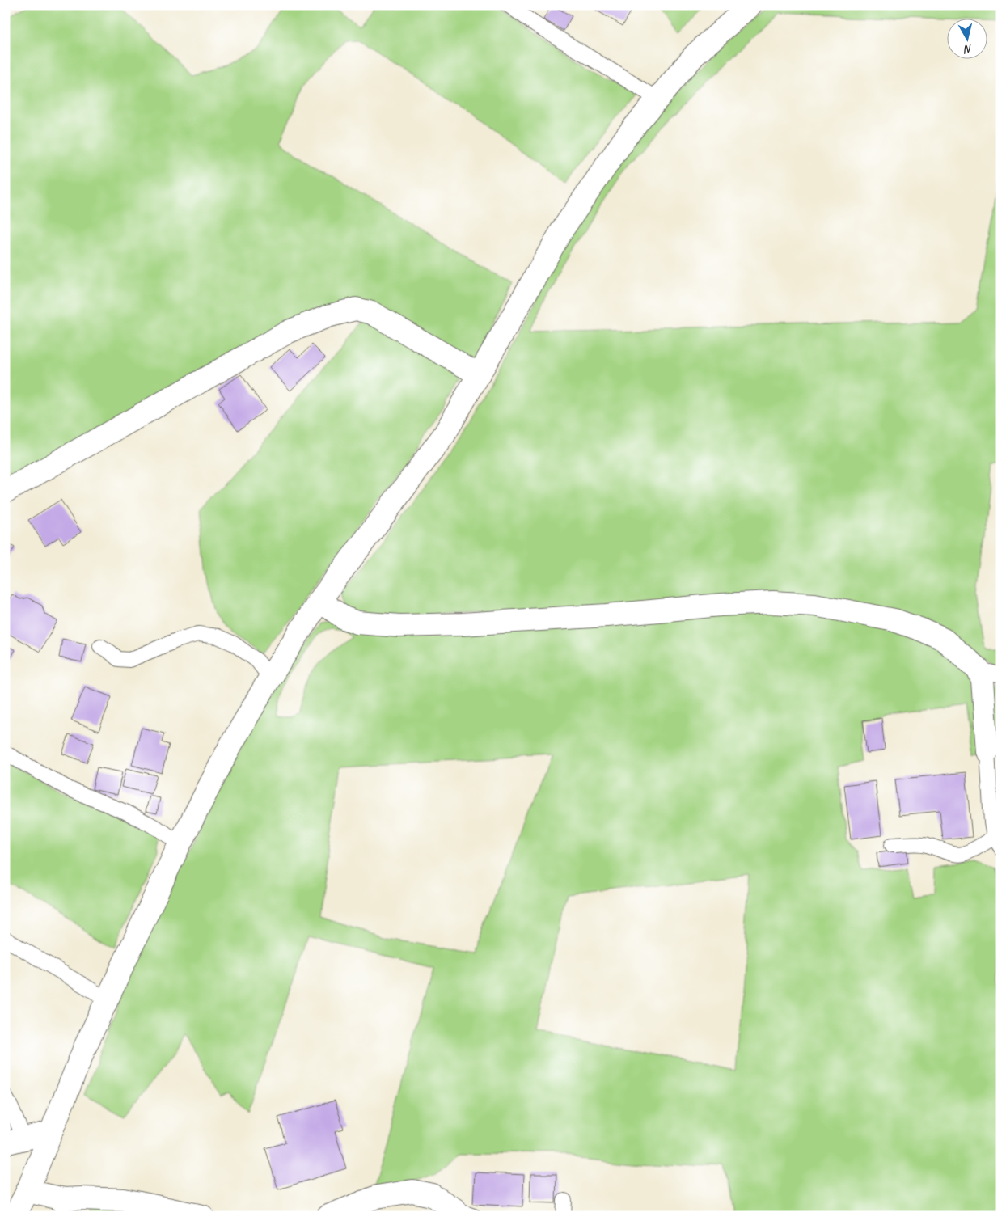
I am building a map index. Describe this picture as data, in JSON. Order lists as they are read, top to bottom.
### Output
{
  "north": "bottom"
}
